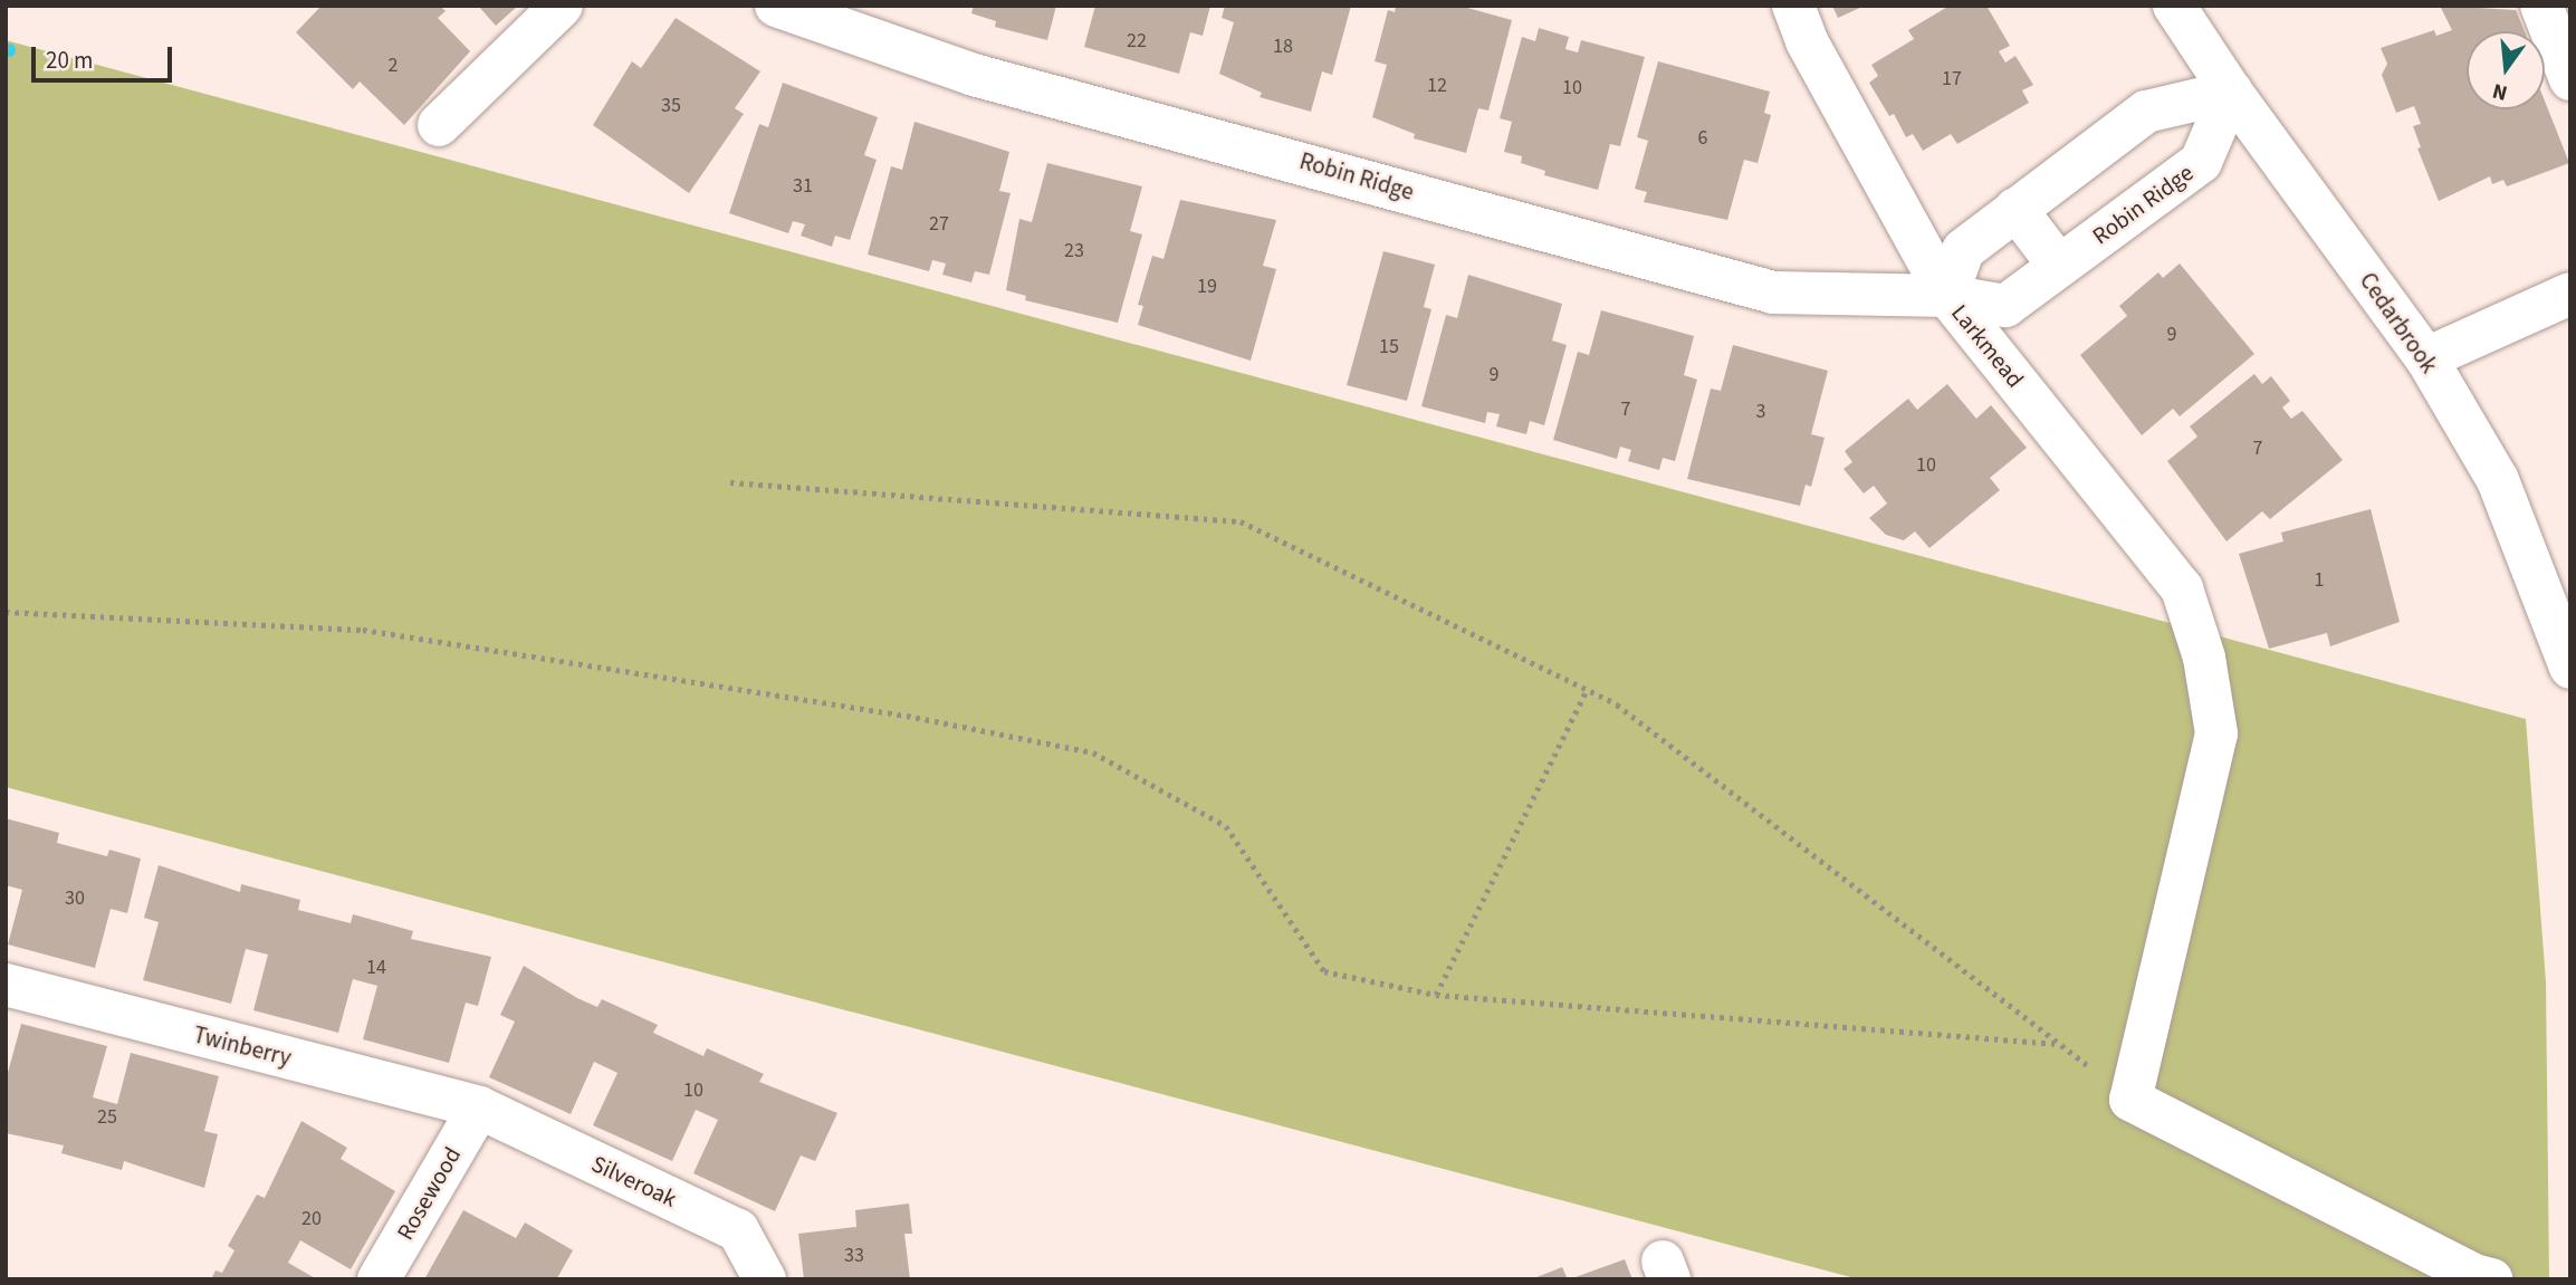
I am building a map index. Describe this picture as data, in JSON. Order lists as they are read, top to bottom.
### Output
{
  "streets": {
    "street": [
      "Robin Ridge",
      "Cedarbrook",
      "Larkmead",
      "Twinberry",
      "Silveroak",
      "Rosewood"
    ]
  },
  "crossings": [
    ["Robin Ridge", "Cedarbrook"],
    ["Robin Ridge", "Larkmead"],
    ["Twinberry", "Silveroak"],
    ["Twinberry", "Rosewood"],
    ["Silveroak", "Rosewood"]
  ],
  "house_numbers": [
    "22",
    "18",
    "2",
    "17",
    "12",
    "10",
    "35",
    "6",
    "31",
    "27",
    "23",
    "19",
    "9",
    "15",
    "9",
    "7",
    "3",
    "7",
    "10",
    "1",
    "30",
    "14",
    "10",
    "25",
    "20",
    "33"
  ],
  "scale_bar": "20 m",
  "north": "bottom"
}
